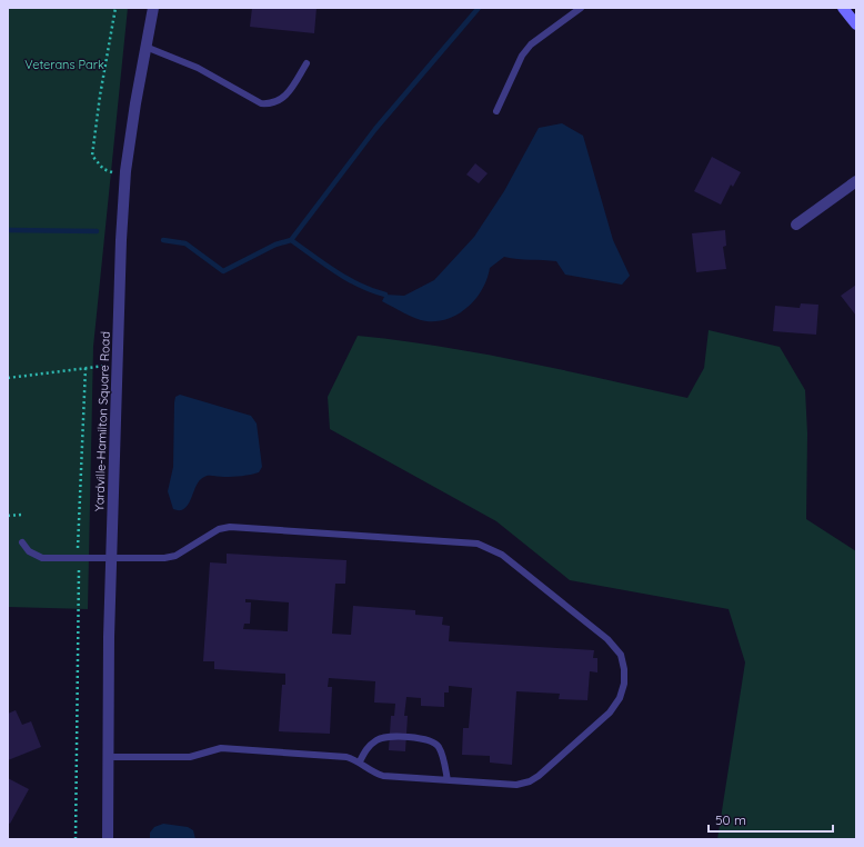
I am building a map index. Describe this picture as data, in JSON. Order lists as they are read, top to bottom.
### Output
{
  "streets": {
    "street": ["Yardville-Hamilton Square Road"]
  },
  "parks": ["Veterans Park"],
  "scale_bar": "50 m"
}
